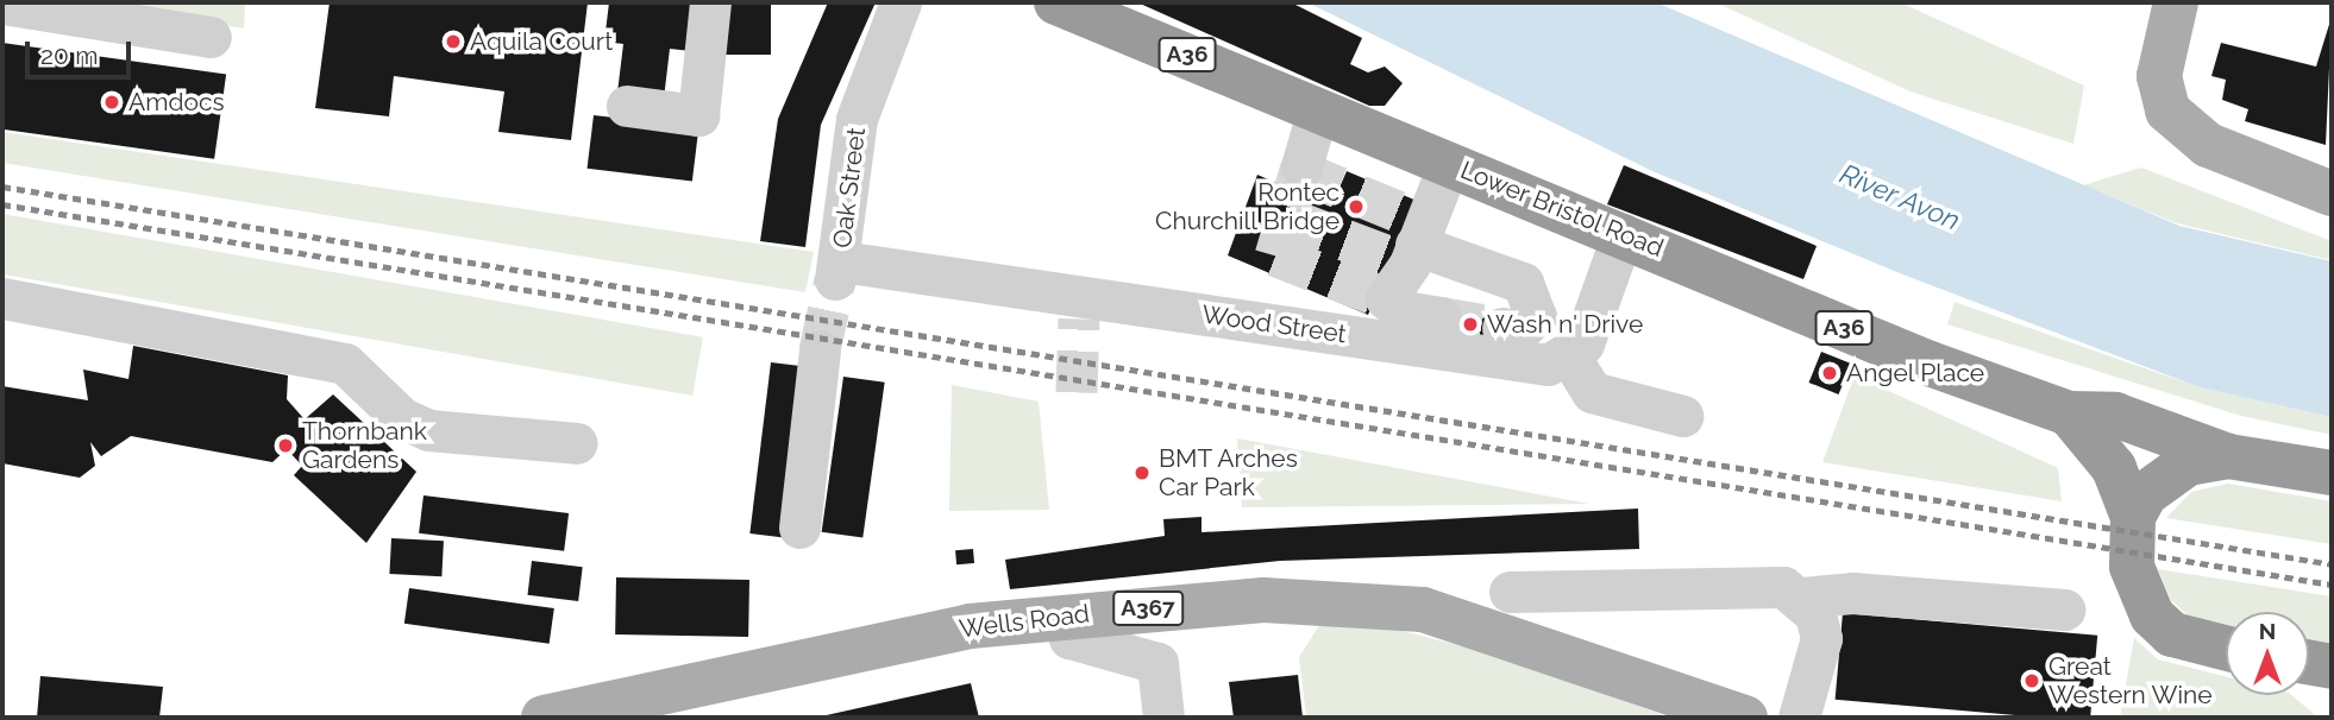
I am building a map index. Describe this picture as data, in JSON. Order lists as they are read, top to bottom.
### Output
{
  "streets": {
    "highway": ["A36", "Lower Bristol Road"],
    "main road": ["A367", "Wells Road"],
    "street": ["Oak Street", "Wood Street"]
  },
  "crossings": [
    ["A36", "Lower Bristol Road"],
    ["Oak Street", "Wood Street"]
  ],
  "water": ["River Avon"],
  "places": [
    "Aquila Court",
    "Amdocs",
    "Rontec Churchill Bridge",
    "Wash n' Drive",
    "Angel Place",
    "Thornbank Gardens",
    "BMT Arches Car Park",
    "Great Western Wine"
  ],
  "scale_bar": "20 m",
  "north": "top"
}
